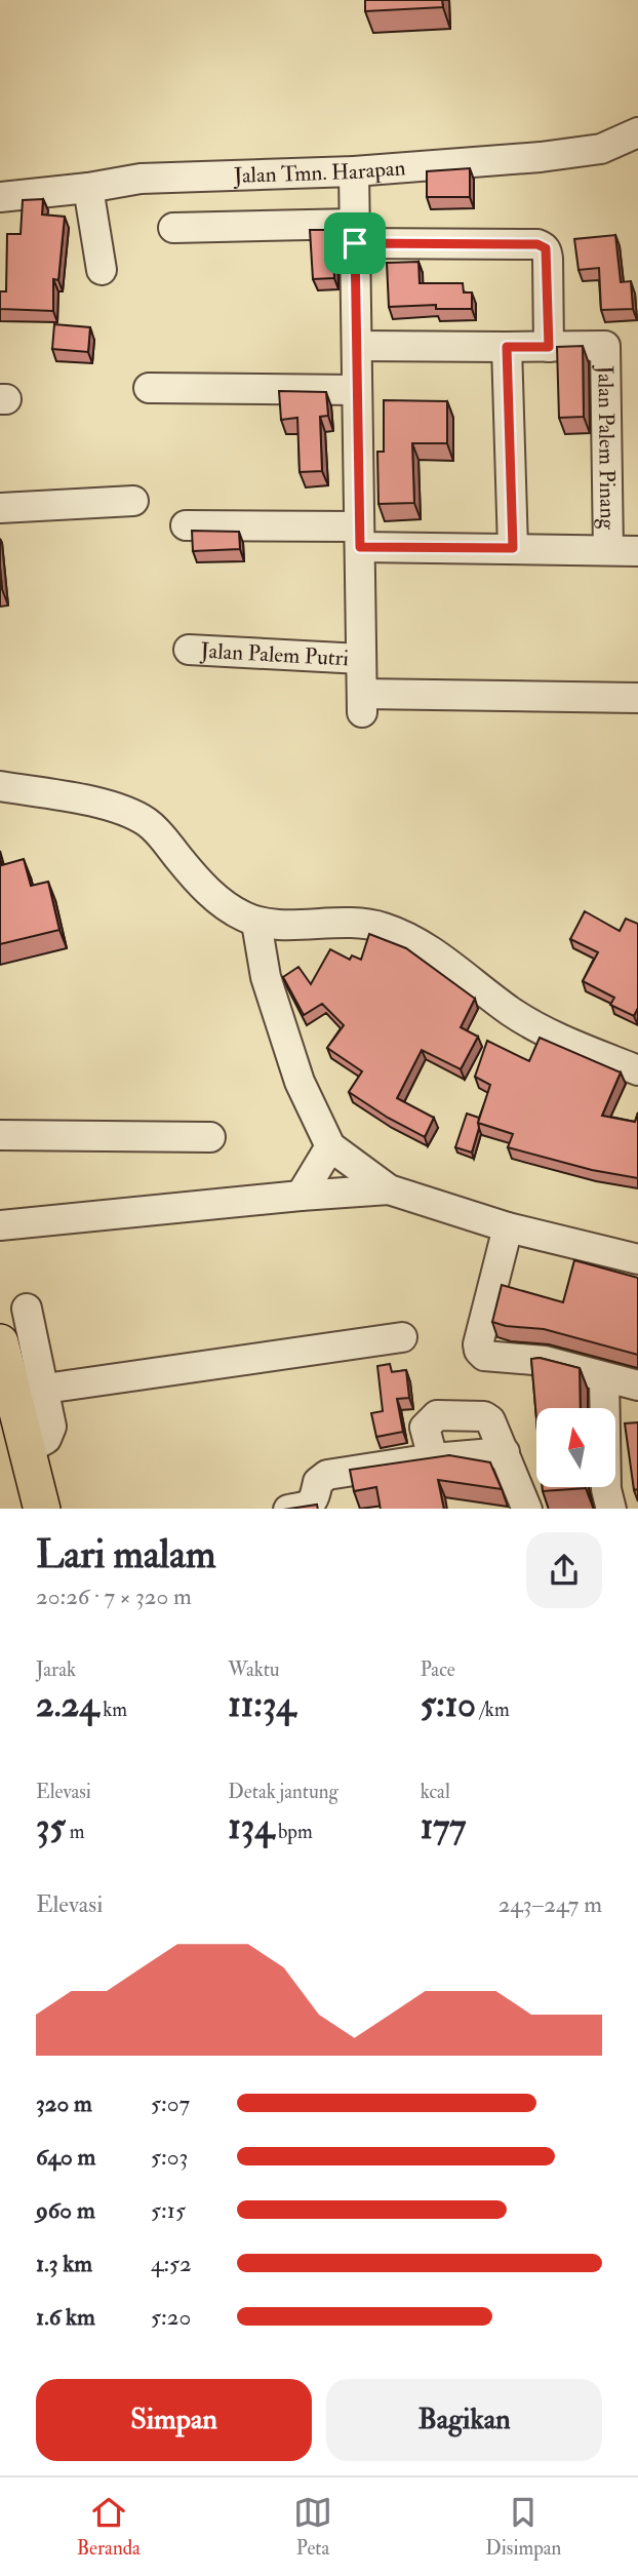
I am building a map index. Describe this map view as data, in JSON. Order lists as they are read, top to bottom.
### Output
{
  "streets": {
    "street": ["Jalan Tmn. Harapan", "Jalan Palem Pinang", "Jalan Palem Putri"]
  },
  "north": "top",
  "page": {
    "heading": ["Lari malam", "20:26 · 7 × 320 m"],
    "stats": [
      ["Jarak", "2.24 km"],
      ["Waktu", "11:34"],
      ["Pace", "5:10 /km"],
      ["Elevasi", "35 m"],
      ["Detak jantung", "134 bpm"],
      ["kcal", "177"]
    ],
    "chart": ["Elevasi", "243–247 m"],
    "list": [
      {
        "name": "320 m",
        "note": "5:07"
      },
      {
        "name": "640 m",
        "note": "5:03"
      },
      {
        "name": "960 m",
        "note": "5:15"
      },
      {
        "name": "1.3 km",
        "note": "4:52"
      },
      {
        "name": "1.6 km",
        "note": "5:20"
      }
    ],
    "buttons": ["Simpan", "Bagikan"],
    "tabs": ["Beranda", "Peta", "Disimpan"]
  }
}
